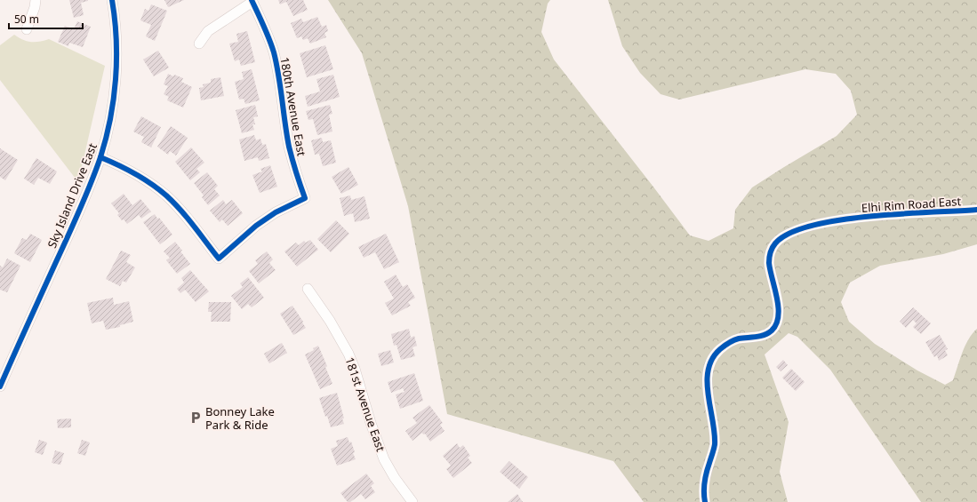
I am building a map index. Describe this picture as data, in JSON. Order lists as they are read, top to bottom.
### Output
{
  "streets": {
    "street": [
      "180th Avenue East",
      "Sky Island Drive East",
      "Elhi Rim Road East",
      "181st Avenue East"
    ]
  },
  "crossings": [
    ["180th Avenue East", "Sky Island Drive East"]
  ],
  "places": {
    "parking": ["Bonney Lake Park & Ride"]
  },
  "scale_bar": "50 m"
}
